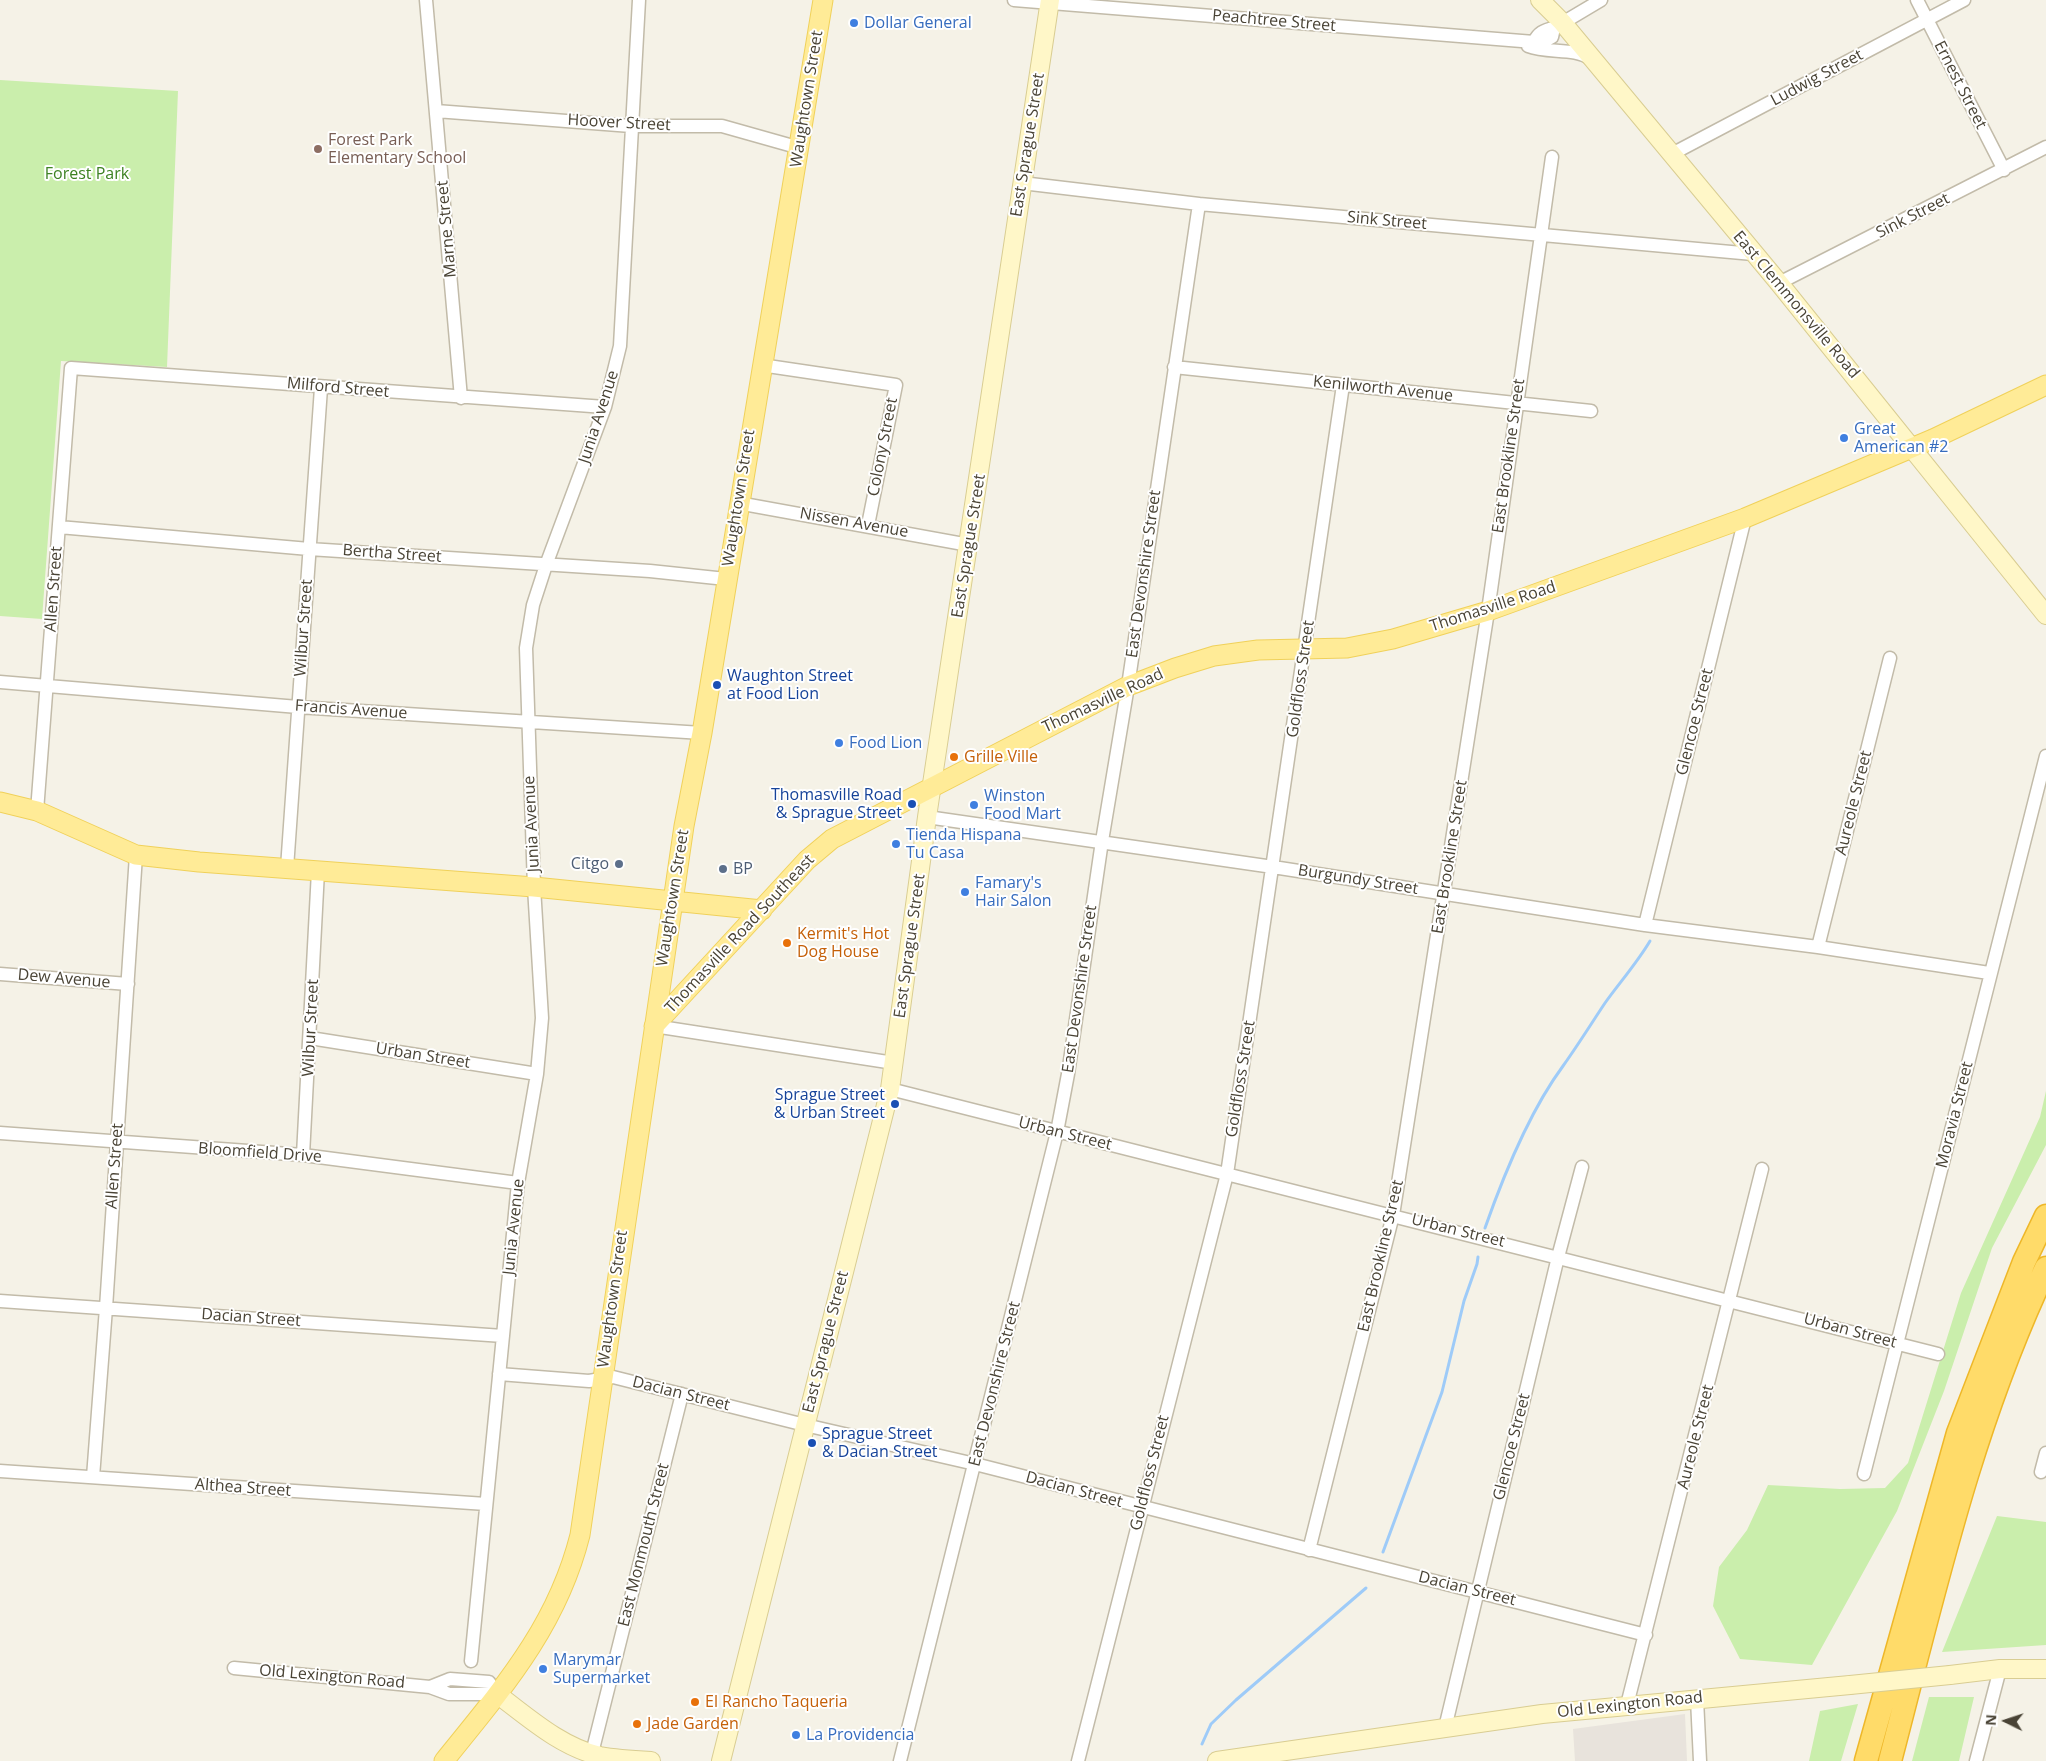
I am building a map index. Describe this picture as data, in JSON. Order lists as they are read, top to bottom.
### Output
{
  "streets": {
    "main road": [
      "Waughtown Street",
      "East Sprague Street",
      "East Clemmonsville Road",
      "Thomasville Road",
      "Thomasville Road Southeast",
      "Old Lexington Road"
    ],
    "street": [
      "Peachtree Street",
      "Ludwig Street",
      "Ernest Street",
      "Hoover Street",
      "Sink Street",
      "Marne Street",
      "Milford Street",
      "Kenilworth Avenue",
      "Junia Avenue",
      "Colony Street",
      "East Brookline Street",
      "Nissen Avenue",
      "Bertha Street",
      "East Devonshire Street",
      "Allen Street",
      "Wilbur Street",
      "Goldfloss Street",
      "Francis Avenue",
      "Glencoe Street",
      "Aureole Street",
      "Burgundy Street",
      "Dew Avenue",
      "Urban Street",
      "Moravia Street",
      "Bloomfield Drive",
      "Dacian Street",
      "Althea Street",
      "East Monmouth Street"
    ]
  },
  "crossings": [
    ["Peachtree Street", "East Sprague Street"],
    ["Peachtree Street", "East Clemmonsville Road"],
    ["Ludwig Street", "Ernest Street"],
    ["Ludwig Street", "East Clemmonsville Road"],
    ["Ernest Street", "Sink Street"],
    ["Waughtown Street", "Hoover Street"],
    ["Waughtown Street", "Colony Street"],
    ["Waughtown Street", "Nissen Avenue"],
    ["Waughtown Street", "Bertha Street"],
    ["Waughtown Street", "Francis Avenue"],
    ["Waughtown Street", "Thomasville Road Southeast"],
    ["Waughtown Street", "Dacian Street"],
    ["Waughtown Street", "Old Lexington Road"],
    ["Hoover Street", "Marne Street"],
    ["Hoover Street", "Junia Avenue"],
    ["East Sprague Street", "Sink Street"],
    ["East Sprague Street", "Nissen Avenue"],
    ["East Sprague Street", "Thomasville Road"],
    ["East Sprague Street", "Burgundy Street"],
    ["East Sprague Street", "Thomasville Road Southeast"],
    ["East Sprague Street", "Urban Street"],
    ["East Sprague Street", "Dacian Street"],
    ["Sink Street", "East Clemmonsville Road"],
    ["Sink Street", "East Brookline Street"],
    ["Sink Street", "East Devonshire Street"],
    ["Marne Street", "Milford Street"],
    ["East Clemmonsville Road", "Thomasville Road"],
    ["Milford Street", "Junia Avenue"],
    ["Milford Street", "Allen Street"],
    ["Milford Street", "Wilbur Street"],
    ["Kenilworth Avenue", "East Brookline Street"],
    ["Kenilworth Avenue", "East Devonshire Street"],
    ["Kenilworth Avenue", "Goldfloss Street"],
    ["Junia Avenue", "Bertha Street"],
    ["Junia Avenue", "Francis Avenue"],
    ["Junia Avenue", "Urban Street"],
    ["Junia Avenue", "Bloomfield Drive"],
    ["Junia Avenue", "Dacian Street"],
    ["Junia Avenue", "Althea Street"],
    ["Colony Street", "Nissen Avenue"],
    ["East Brookline Street", "Thomasville Road"],
    ["East Brookline Street", "Burgundy Street"],
    ["East Brookline Street", "Urban Street"],
    ["East Brookline Street", "Dacian Street"],
    ["Bertha Street", "Allen Street"],
    ["Bertha Street", "Wilbur Street"],
    ["East Devonshire Street", "Thomasville Road"],
    ["East Devonshire Street", "Burgundy Street"],
    ["East Devonshire Street", "Urban Street"],
    ["East Devonshire Street", "Dacian Street"],
    ["Allen Street", "Francis Avenue"],
    ["Allen Street", "Dew Avenue"],
    ["Allen Street", "Bloomfield Drive"],
    ["Allen Street", "Dacian Street"],
    ["Allen Street", "Althea Street"],
    ["Thomasville Road", "Goldfloss Street"],
    ["Thomasville Road", "Glencoe Street"],
    ["Thomasville Road", "Thomasville Road Southeast"],
    ["Wilbur Street", "Francis Avenue"],
    ["Wilbur Street", "Urban Street"],
    ["Wilbur Street", "Bloomfield Drive"],
    ["Goldfloss Street", "Burgundy Street"],
    ["Goldfloss Street", "Urban Street"],
    ["Goldfloss Street", "Dacian Street"],
    ["Glencoe Street", "Burgundy Street"],
    ["Glencoe Street", "Urban Street"],
    ["Glencoe Street", "Dacian Street"],
    ["Glencoe Street", "Old Lexington Road"],
    ["Aureole Street", "Burgundy Street"],
    ["Aureole Street", "Urban Street"],
    ["Aureole Street", "Dacian Street"],
    ["Aureole Street", "Old Lexington Road"],
    ["Burgundy Street", "Moravia Street"],
    ["Urban Street", "Moravia Street"],
    ["Dacian Street", "East Monmouth Street"]
  ],
  "parks": ["Forest Park"],
  "places": [
    "Dollar General",
    "Forest Park Elementary School",
    "Great American #2",
    "Waughton Street at Food Lion",
    "Food Lion",
    "Grille Ville",
    "Thomasville Road & Sprague Street",
    "Winston Food Mart",
    "Tienda Hispana Tu Casa",
    "Citgo",
    "BP",
    "Famary's Hair Salon",
    "Kermit's Hot Dog House",
    "Sprague Street & Urban Street",
    "Sprague Street & Dacian Street",
    "Marymar Supermarket",
    "El Rancho Taqueria",
    "Jade Garden",
    "La Providencia"
  ],
  "north": "left"
}
